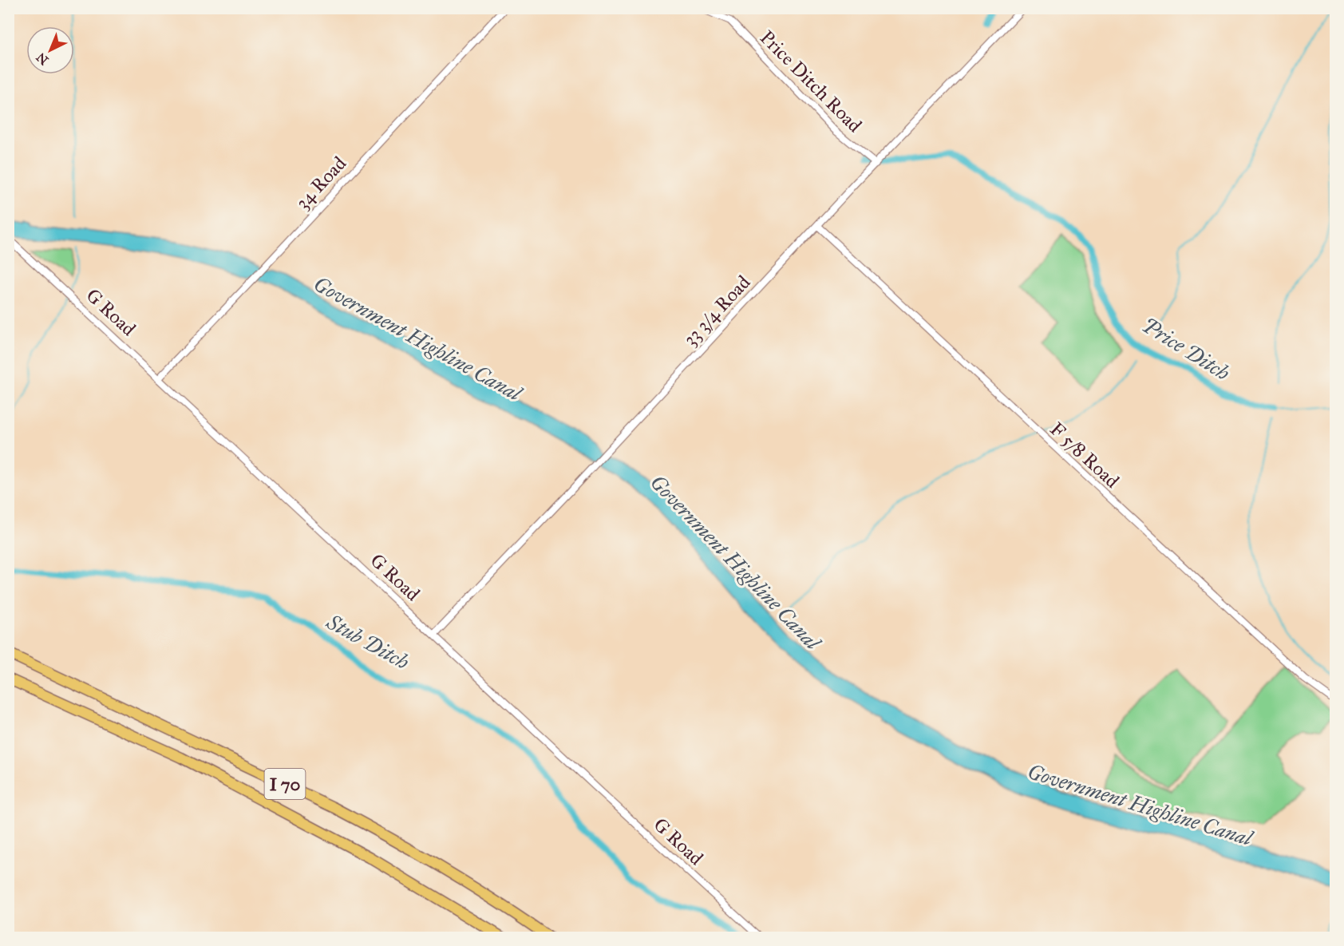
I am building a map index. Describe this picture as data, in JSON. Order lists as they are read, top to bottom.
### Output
{
  "streets": {
    "highway": ["I 70"],
    "street": [
      "Price Ditch Road",
      "34 Road",
      "33 3/4 Road",
      "G Road",
      "F 5/8 Road"
    ]
  },
  "crossings": [
    ["Price Ditch Road", "33 3/4 Road"],
    ["34 Road", "G Road"],
    ["33 3/4 Road", "G Road"],
    ["33 3/4 Road", "F 5/8 Road"]
  ],
  "water": ["Government Highline Canal", "Price Ditch", "Stub Ditch"],
  "north": "bottom left"
}
